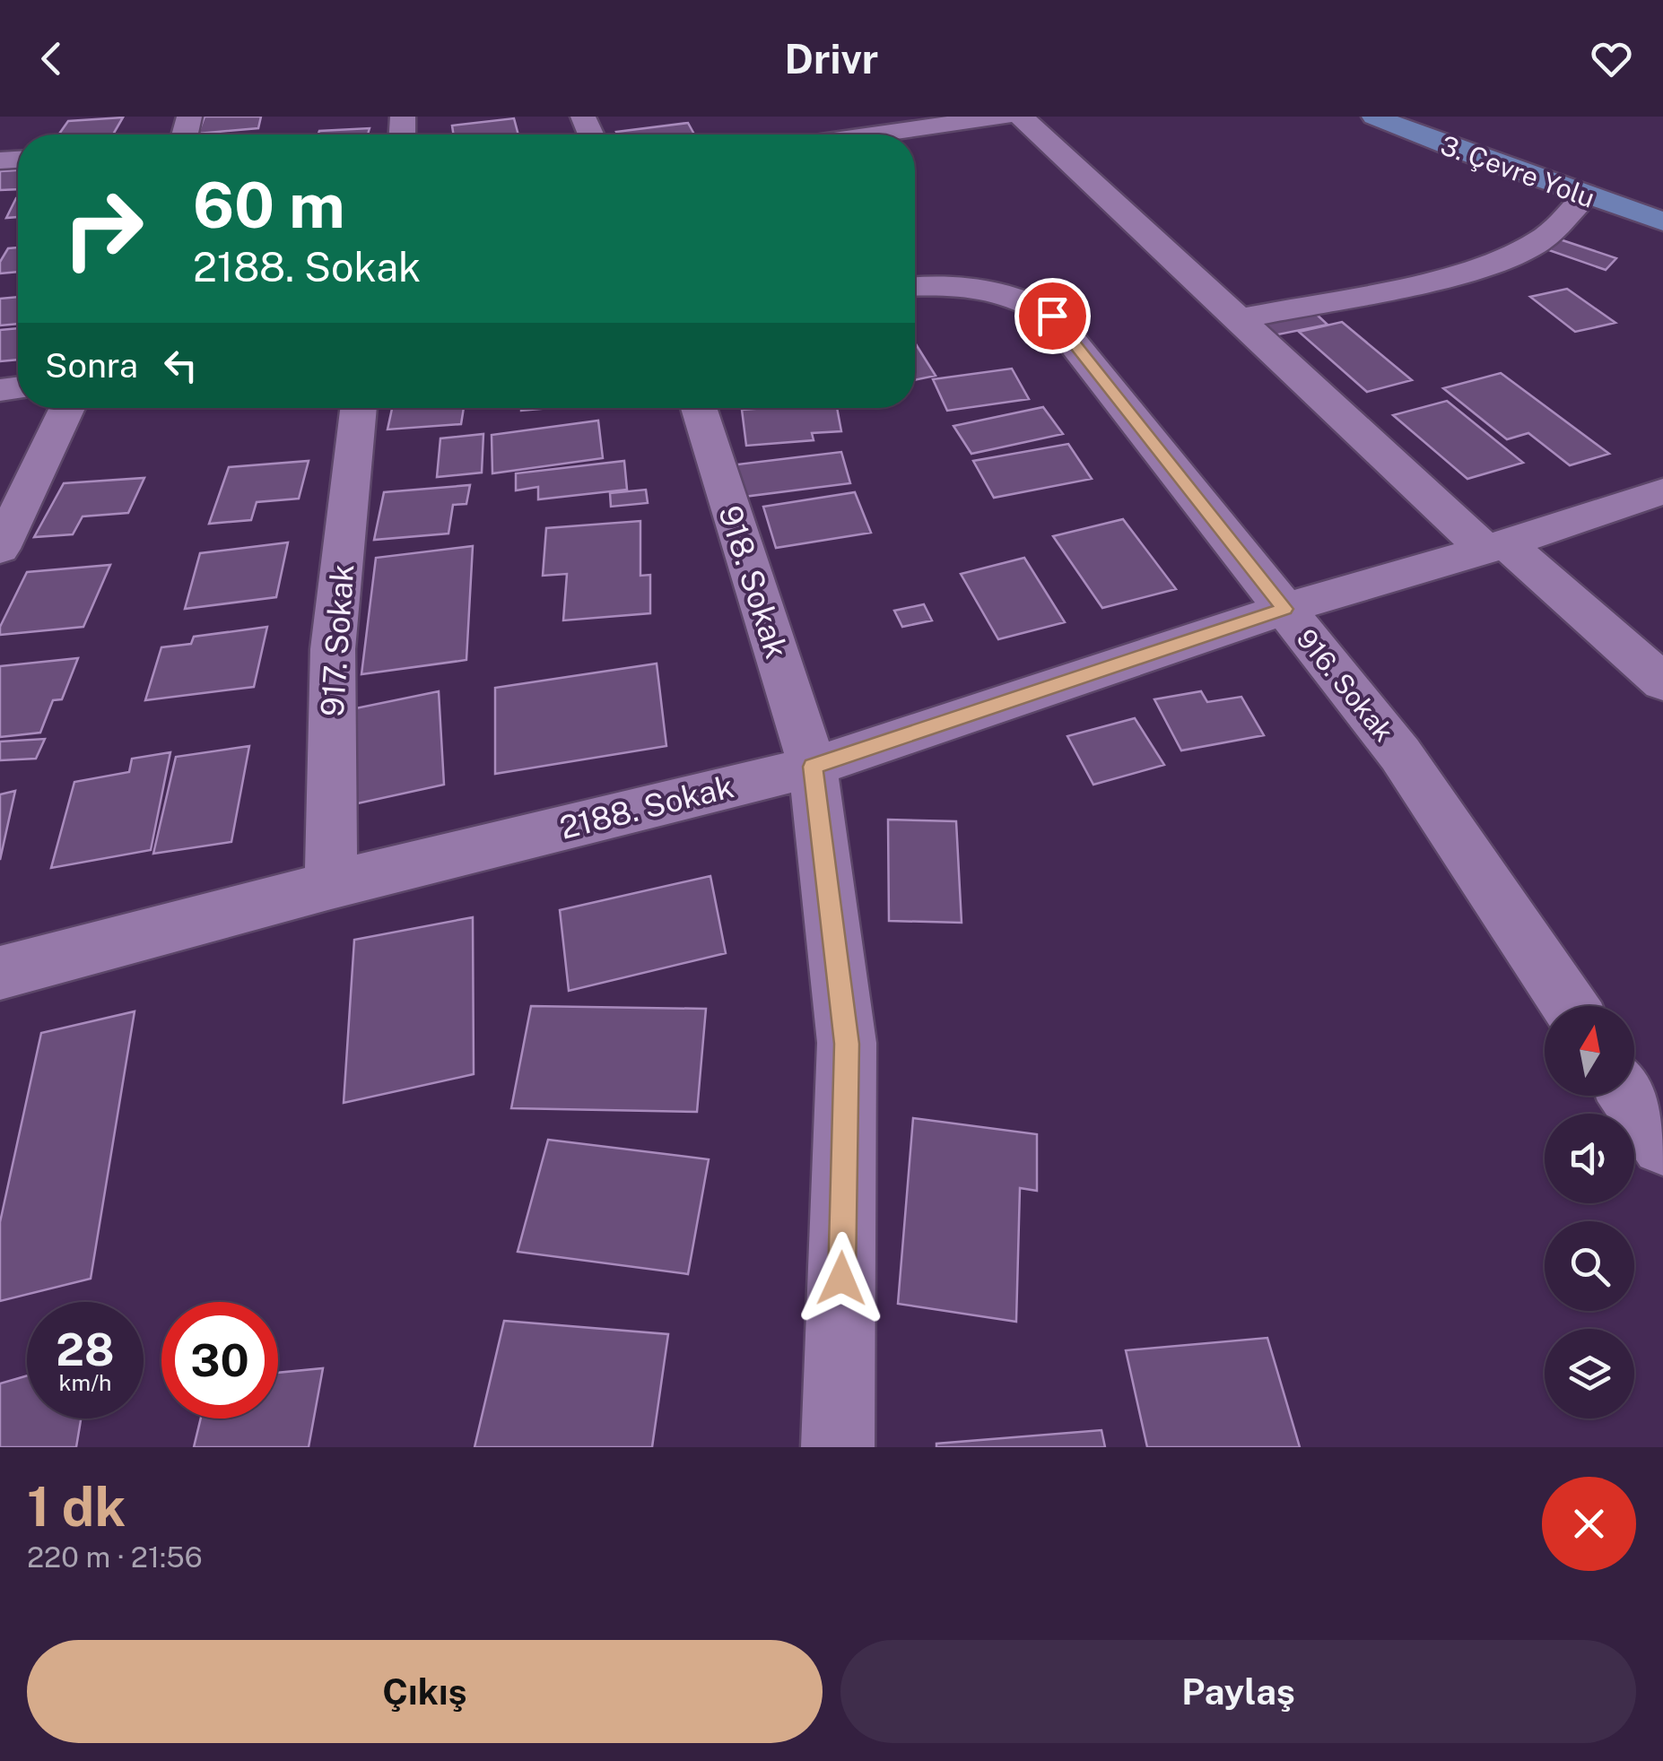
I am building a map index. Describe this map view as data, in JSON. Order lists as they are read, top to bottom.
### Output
{
  "streets": {
    "main road": ["3. Çevre Yolu"],
    "street": [
      "918. Sokak",
      "917. Sokak",
      "916. Sokak",
      "2188. Sokak"
    ]
  },
  "crossings": [
    ["918. Sokak", "2188. Sokak"],
    ["917. Sokak", "2188. Sokak"],
    ["916. Sokak", "2188. Sokak"]
  ],
  "north": "top",
  "page": {
    "header": "Drivr",
    "turn": ["60 m", "2188. Sokak"],
    "then": "Sonra",
    "speed": "28 km/h",
    "limit": "30",
    "heading": ["1 dk", "220 m · 21:56"],
    "buttons": ["Çıkış", "Paylaş"]
  }
}
